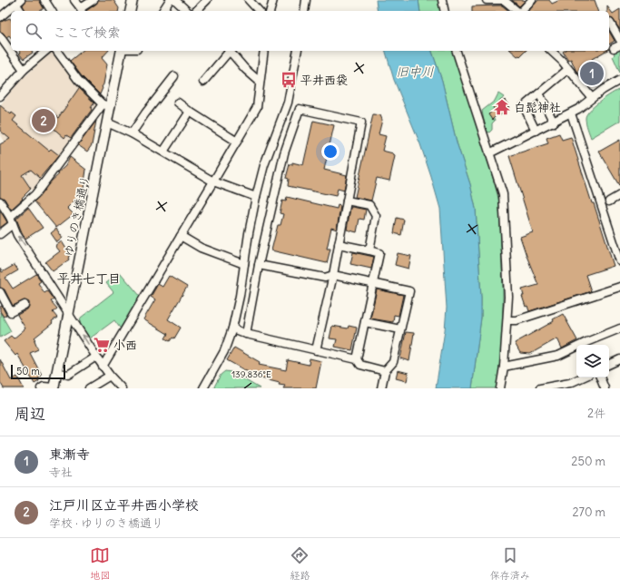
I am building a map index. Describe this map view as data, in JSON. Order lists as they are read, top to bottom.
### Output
{
  "streets": {
    "main road": ["ゆりのき橋通り"]
  },
  "districts": ["平井七丁目"],
  "water": ["旧中川"],
  "places": {
    "bus stop": ["平井西袋"],
    "temple": ["白髭神社"],
    "supermarket": ["小西"]
  },
  "scale_bar": "50 m",
  "page": {
    "search": "ここで検索",
    "pins": ["1", "2"],
    "scale": "50 m",
    "heading": ["周辺", "2件"],
    "list": [
      {
        "mark": "1",
        "name": "東漸寺",
        "note": "寺社",
        "value": "250 m"
      },
      {
        "mark": "2",
        "name": "江戸川区立平井西小学校",
        "note": "学校 · ゆりのき橋通り",
        "value": "270 m"
      }
    ],
    "nav": ["地図", "経路", "保存済み"]
  },
  "coordinates": ["139.836°E"]
}
